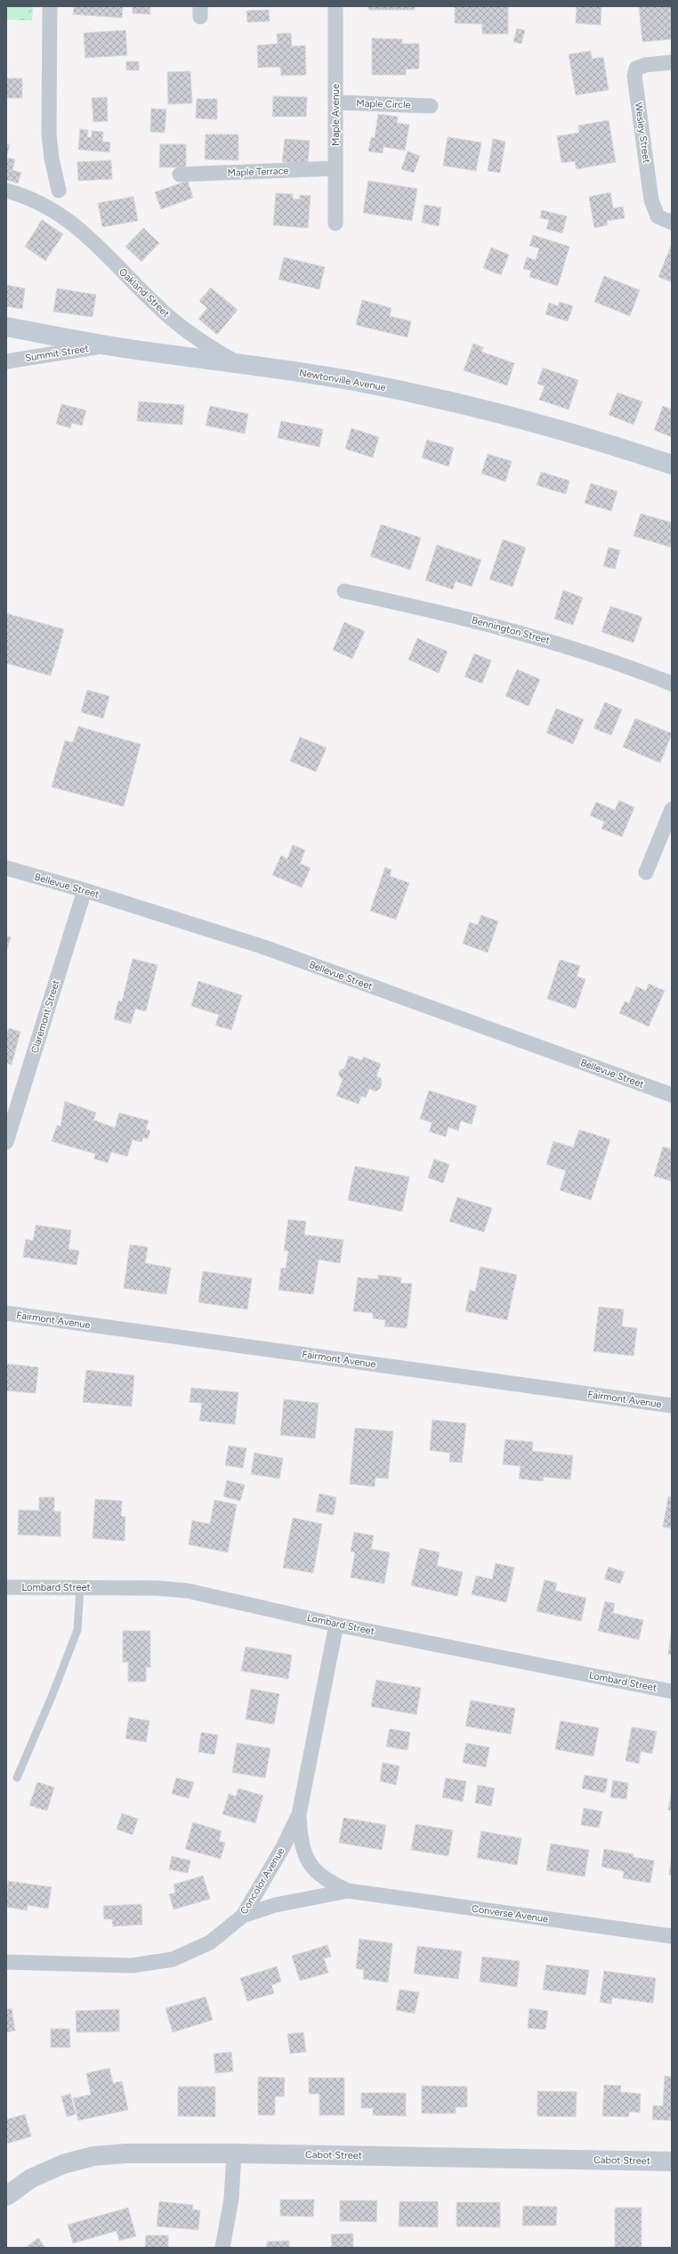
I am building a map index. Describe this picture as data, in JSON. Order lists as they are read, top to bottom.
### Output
{
  "streets": {
    "main road": ["Newtonville Avenue"],
    "street": [
      "Maple Circle",
      "Maple Avenue",
      "Wesley Street",
      "Maple Terrace",
      "Oakland Street",
      "Summit Street",
      "Bennington Street",
      "Bellevue Street",
      "Claremont Street",
      "Fairmont Avenue",
      "Lombard Street",
      "Concolor Avenue",
      "Converse Avenue",
      "Cabot Street"
    ]
  },
  "crossings": [
    ["Maple Circle", "Maple Avenue"],
    ["Maple Avenue", "Maple Terrace"],
    ["Oakland Street", "Newtonville Avenue"],
    ["Summit Street", "Newtonville Avenue"],
    ["Bellevue Street", "Claremont Street"],
    ["Lombard Street", "Concolor Avenue"],
    ["Concolor Avenue", "Converse Avenue"]
  ]
}
